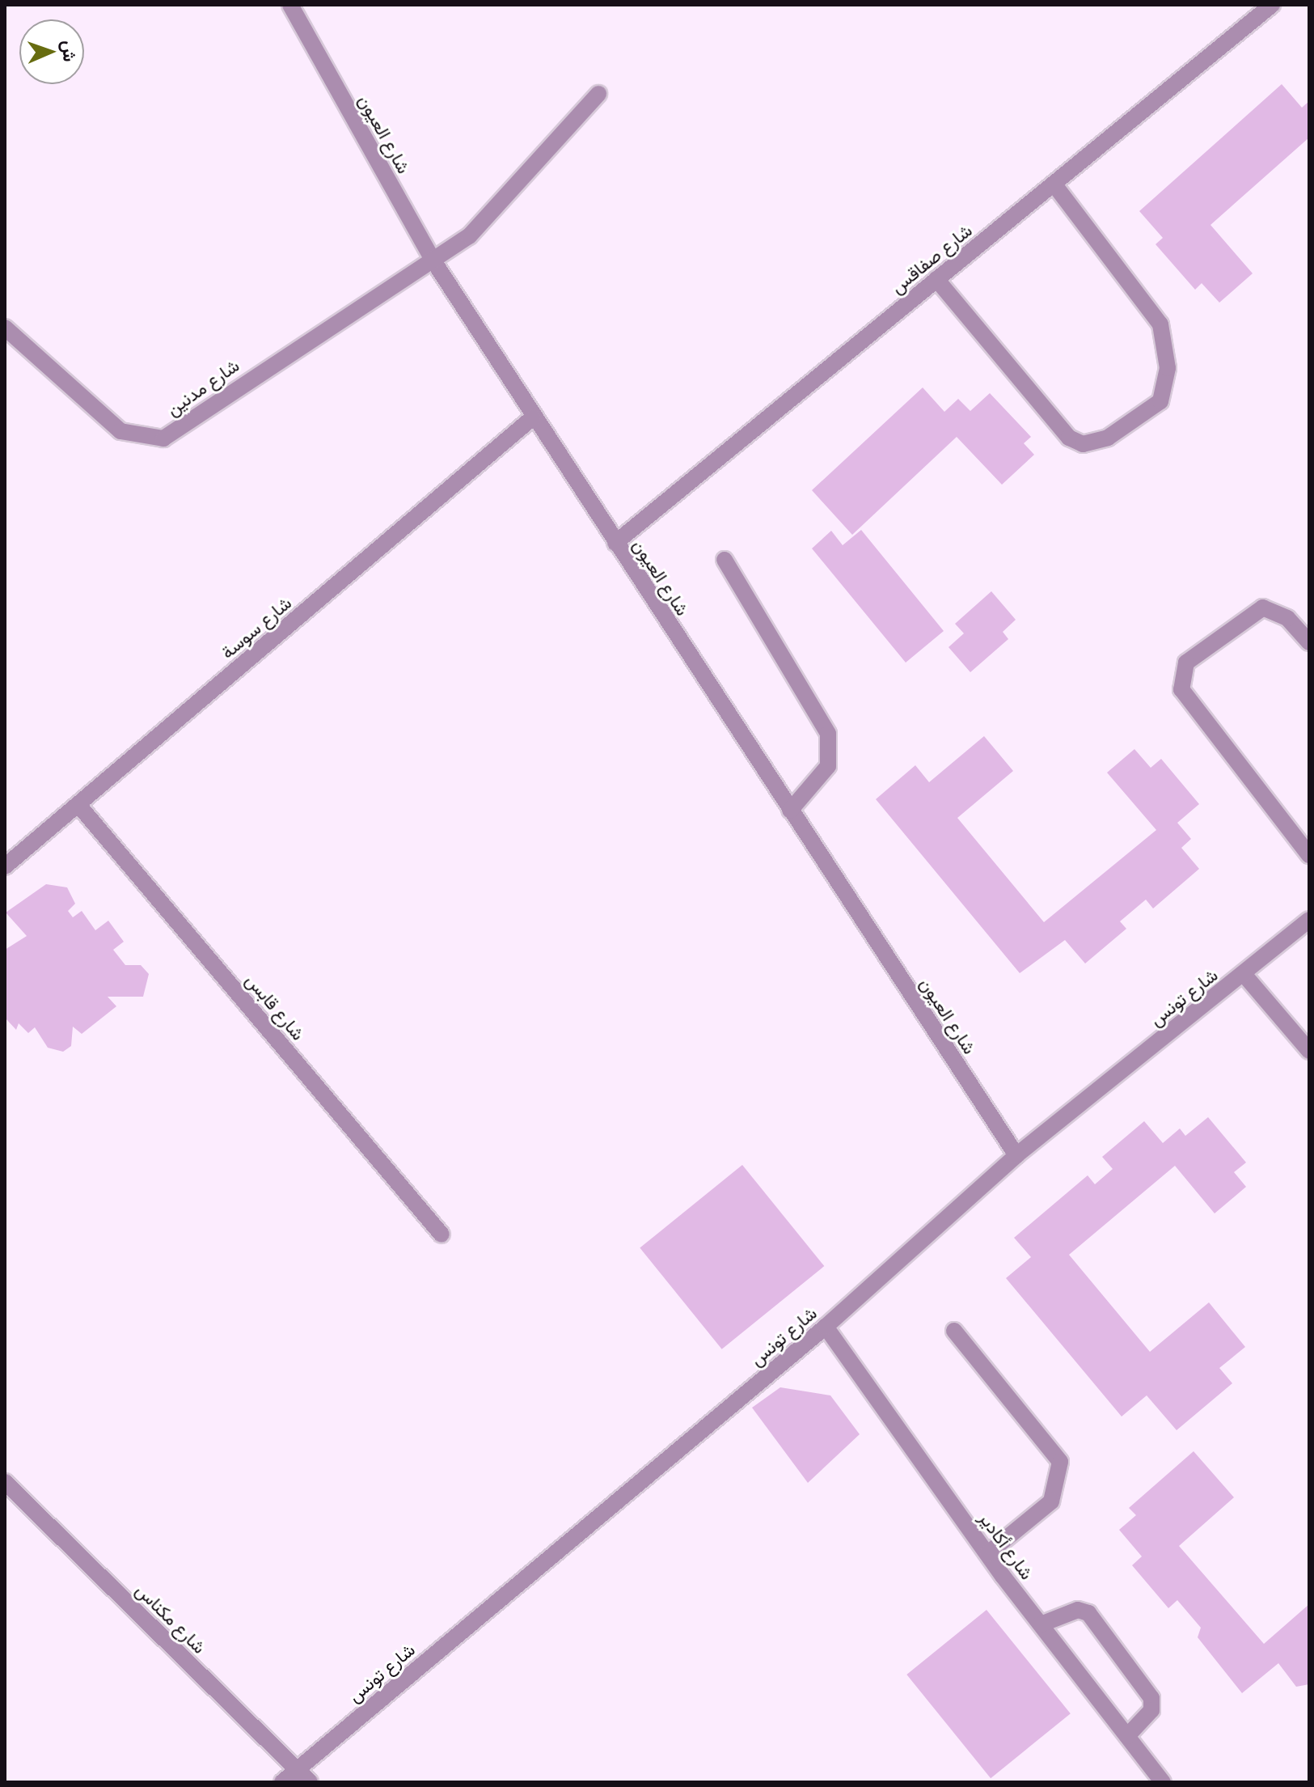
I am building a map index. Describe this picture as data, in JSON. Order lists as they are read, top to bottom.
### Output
{
  "streets": {
    "street": [
      "شارع العيون",
      "شارع صفاقس",
      "شارع مدنين",
      "شارع سوسة",
      "شارع تونس",
      "شارع قابس",
      "شارع أكادير",
      "شارع مكناس"
    ]
  },
  "crossings": [
    ["شارع العيون", "شارع صفاقس"],
    ["شارع العيون", "شارع مدنين"],
    ["شارع العيون", "شارع سوسة"],
    ["شارع العيون", "شارع تونس"],
    ["شارع سوسة", "شارع قابس"],
    ["شارع تونس", "شارع أكادير"],
    ["شارع تونس", "شارع مكناس"]
  ],
  "north": "right"
}
